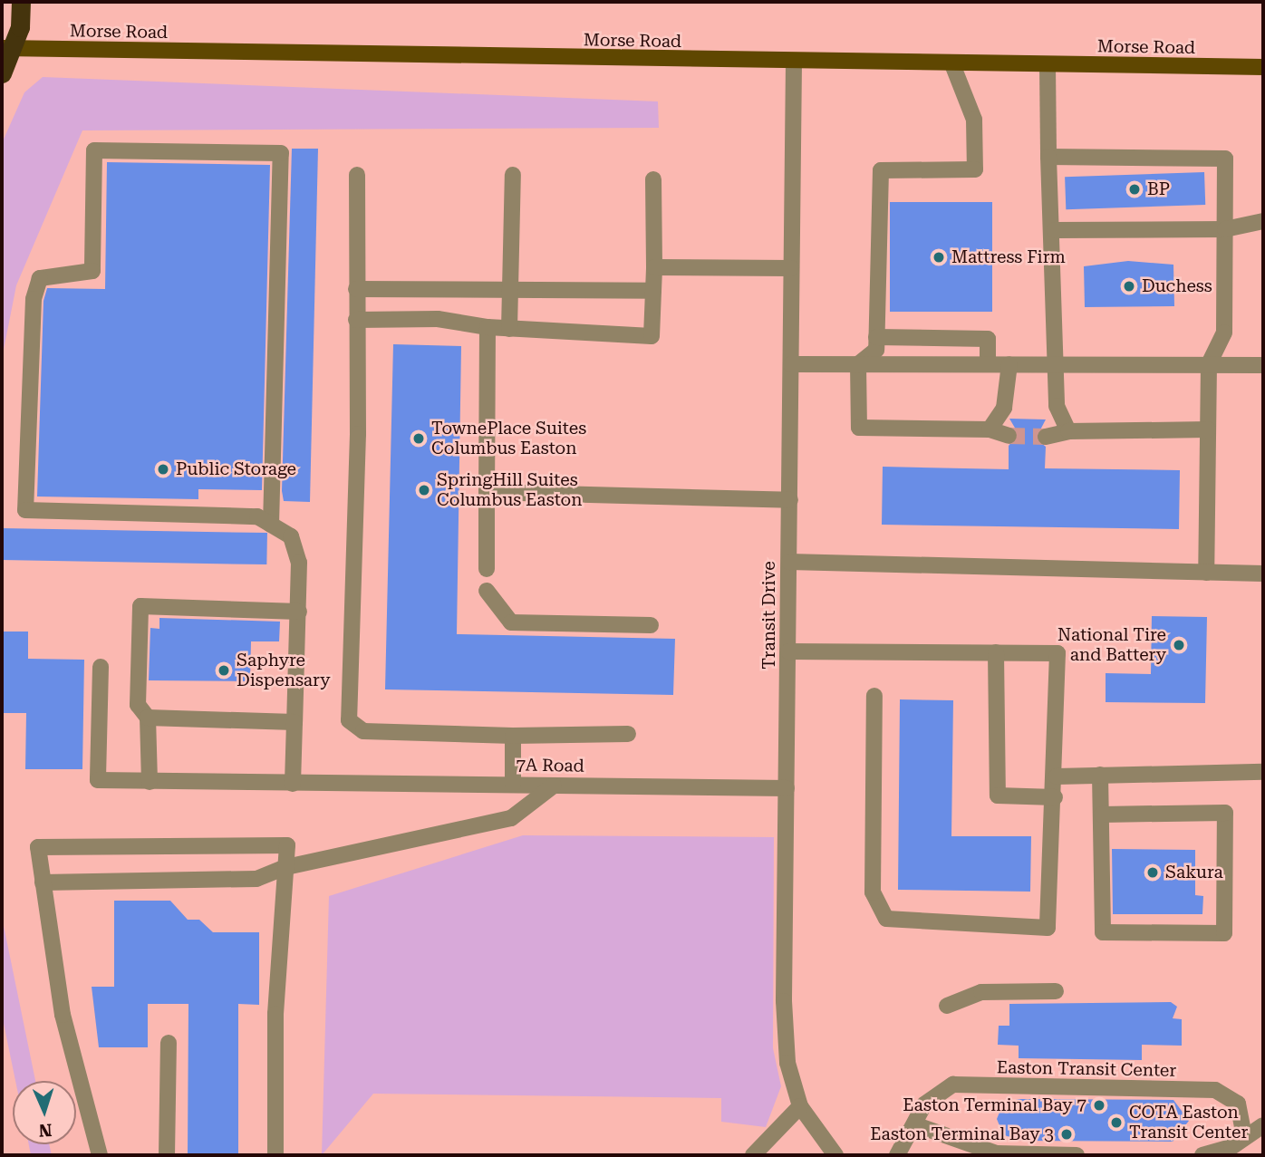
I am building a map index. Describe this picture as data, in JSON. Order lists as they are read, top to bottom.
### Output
{
  "streets": {
    "main road": ["Morse Road"],
    "street": ["Transit Drive", "7A Road", "Easton Transit Center"]
  },
  "crossings": [
    ["Morse Road", "Transit Drive"],
    ["Transit Drive", "7A Road"]
  ],
  "places": [
    "BP",
    "Mattress Firm",
    "Duchess",
    "TownePlace Suites Columbus Easton",
    "Public Storage",
    "SpringHill Suites Columbus Easton",
    "National Tire and Battery",
    "Saphyre Dispensary",
    "Sakura",
    "Easton Terminal Bay 7",
    "COTA Easton Transit Center",
    "Easton Terminal Bay 3"
  ],
  "north": "bottom"
}
